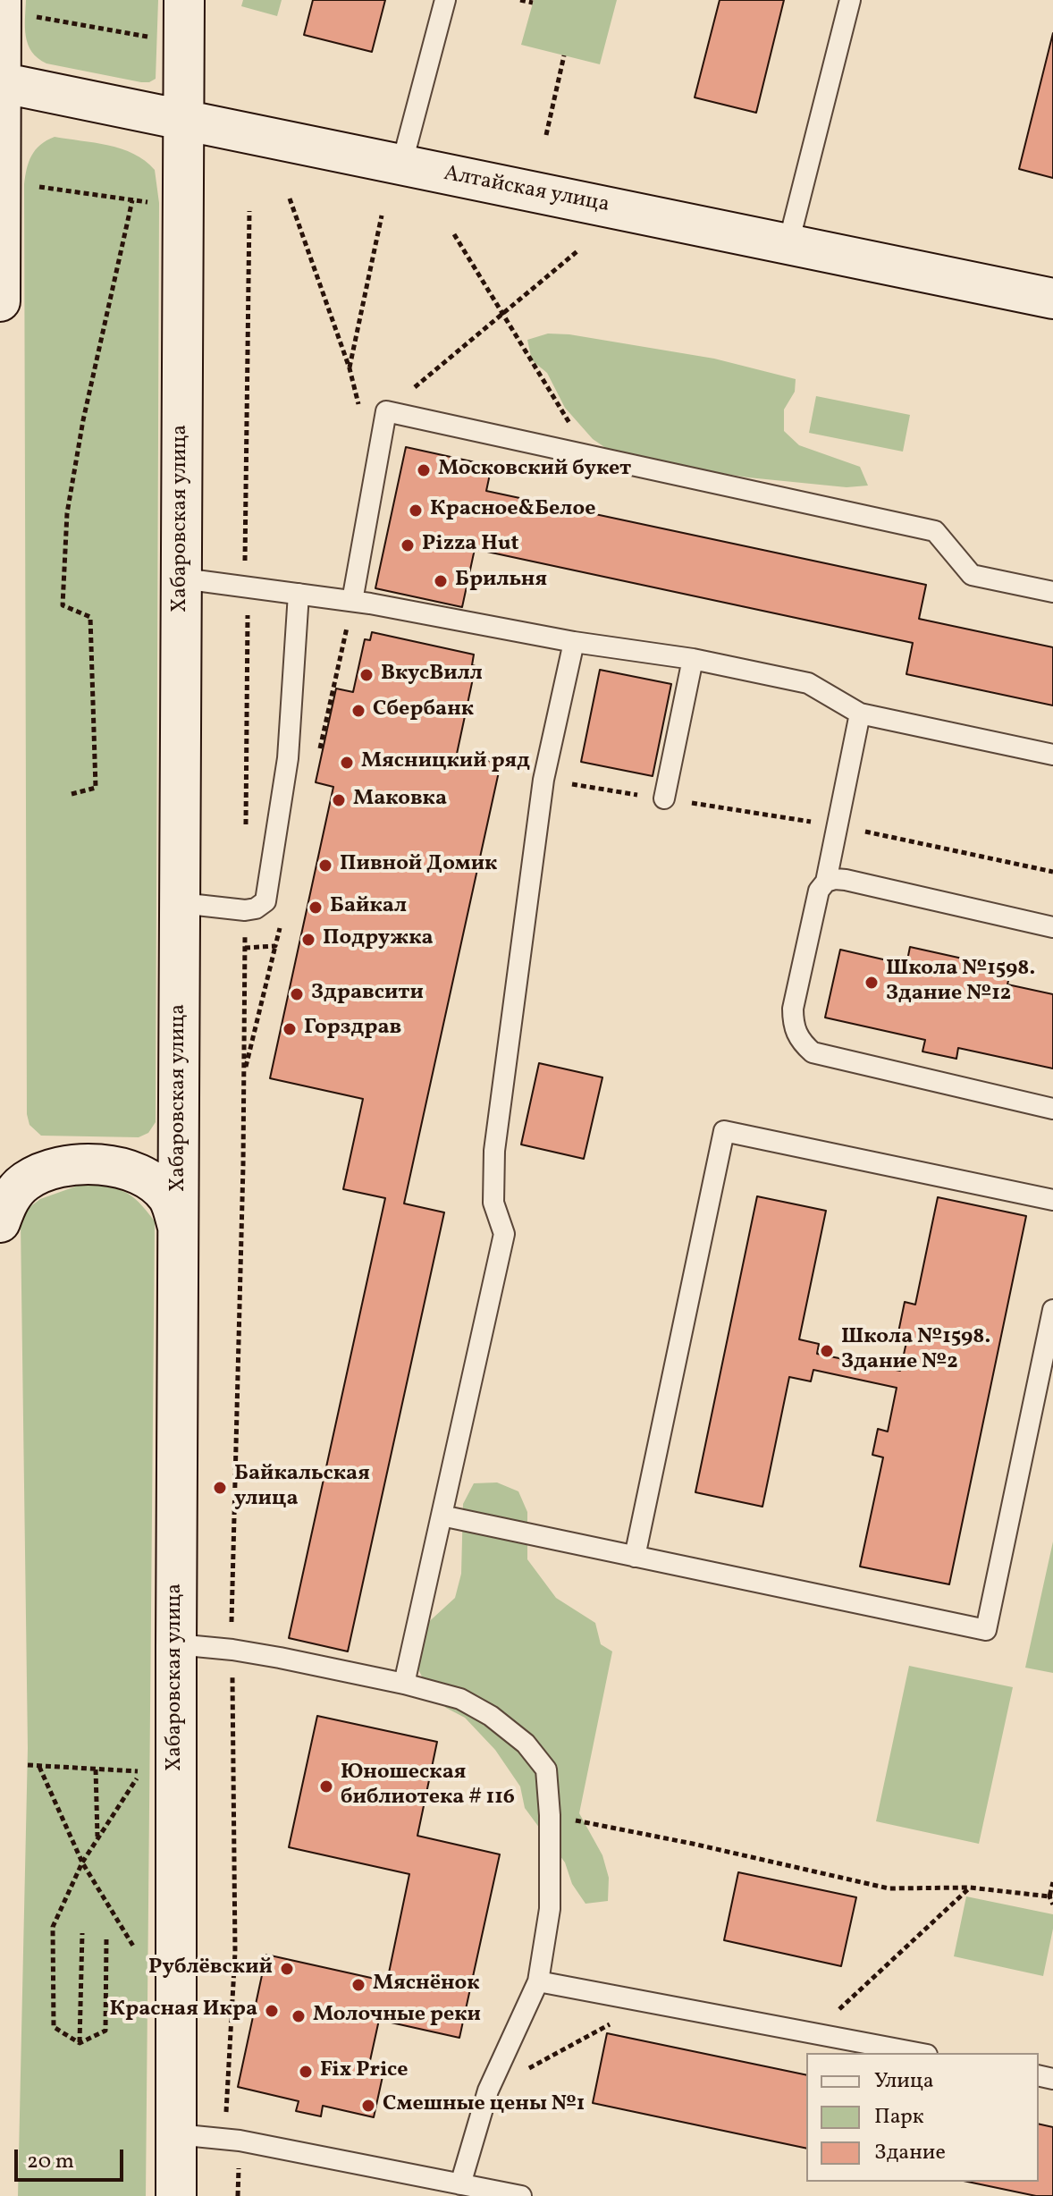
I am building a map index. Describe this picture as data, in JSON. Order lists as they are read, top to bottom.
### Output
{
  "streets": {
    "main road": ["Алтайская улица", "Хабаровская улица"]
  },
  "crossings": [
    ["Алтайская улица", "Хабаровская улица"]
  ],
  "places": [
    "Московский букет",
    "Красное&Белое",
    "Pizza Hut",
    "Брильня",
    "ВкусВилл",
    "Сбербанк",
    "Мясницкий ряд",
    "Маковка",
    "Пивной Домик",
    "Байкал",
    "Подружка",
    "Школа №1598. Здание №12",
    "Здравсити",
    "Горздрав",
    "Школа №1598. Здание №2",
    "Байкальская улица",
    "Юношеская библиотека # 116",
    "Рублёвский",
    "Мяснёнок",
    "Красная Икра",
    "Молочные реки",
    "Fix Price",
    "Смешные цены №1"
  ],
  "legend": ["Улица", "Парк", "Здание"],
  "scale_bar": "20 m"
}
